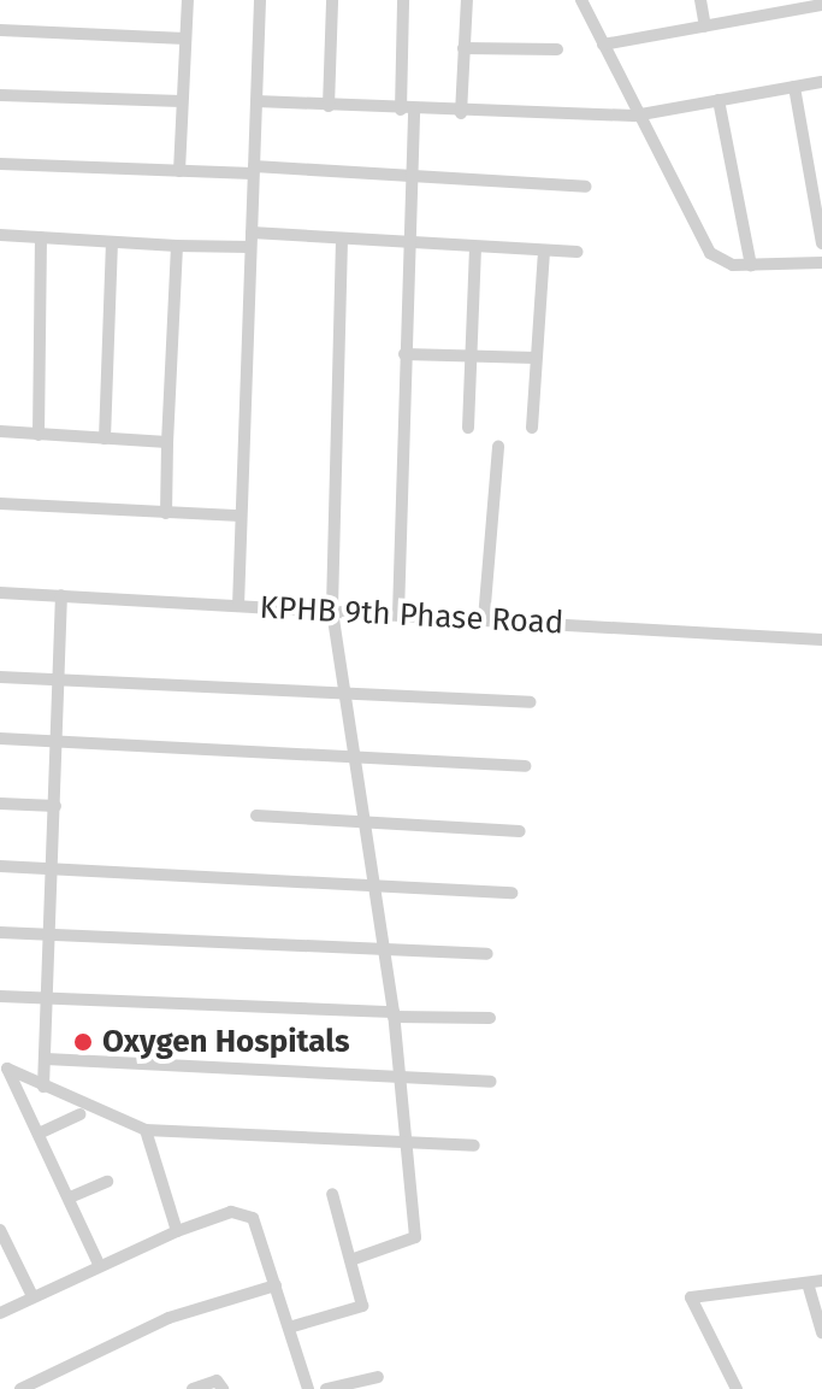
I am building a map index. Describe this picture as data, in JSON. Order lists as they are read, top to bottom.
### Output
{
  "streets": {
    "street": ["KPHB 9th Phase Road"]
  },
  "places": ["Oxygen Hospitals"]
}
